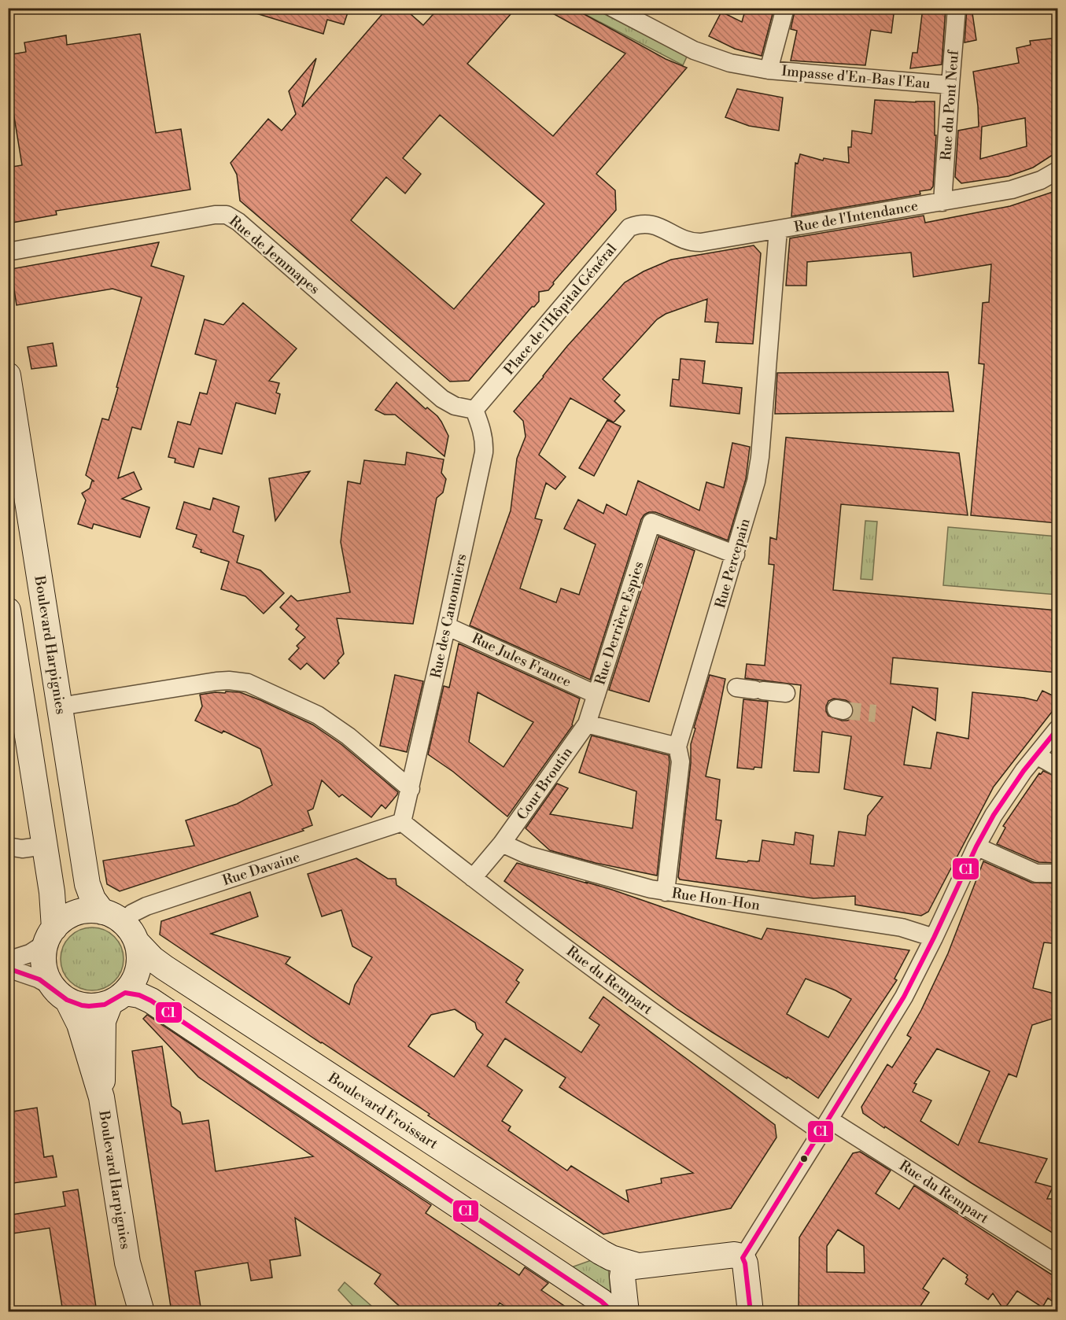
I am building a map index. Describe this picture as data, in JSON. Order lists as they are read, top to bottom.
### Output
{
  "streets": {
    "main road": ["Boulevard Harpignies", "Boulevard Froissart"],
    "street": [
      "Impasse d'En-Bas l'Eau",
      "Rue du Pont Neuf",
      "Rue de l'Intendance",
      "Rue de Jemmapes",
      "Place de l'Hôpital Général",
      "Rue Percepain",
      "Rue des Canonniers",
      "Rue Derrière Espies",
      "Rue Jules France",
      "Cour Broutin",
      "Rue Davaine",
      "Rue Hon-Hon",
      "Rue du Rempart"
    ]
  },
  "crossings": [
    ["Impasse d'En-Bas l'Eau", "Rue du Pont Neuf"],
    ["Rue du Pont Neuf", "Rue de l'Intendance"],
    ["Rue de l'Intendance", "Place de l'Hôpital Général"],
    ["Rue de l'Intendance", "Rue Percepain"],
    ["Rue de Jemmapes", "Place de l'Hôpital Général"],
    ["Rue de Jemmapes", "Rue des Canonniers"],
    ["Place de l'Hôpital Général", "Rue des Canonniers"],
    ["Rue Percepain", "Rue Derrière Espies"],
    ["Rue Percepain", "Rue Hon-Hon"],
    ["Rue des Canonniers", "Rue Jules France"],
    ["Rue des Canonniers", "Rue Davaine"],
    ["Rue des Canonniers", "Rue du Rempart"],
    ["Rue Derrière Espies", "Rue Jules France"],
    ["Rue Derrière Espies", "Cour Broutin"],
    ["Boulevard Harpignies", "Rue Davaine"],
    ["Boulevard Harpignies", "Boulevard Froissart"],
    ["Cour Broutin", "Rue Hon-Hon"],
    ["Cour Broutin", "Rue du Rempart"],
    ["Rue Davaine", "Rue du Rempart"],
    ["Rue Davaine", "Boulevard Froissart"]
  ],
  "lines": ["transit line C1"]
}
